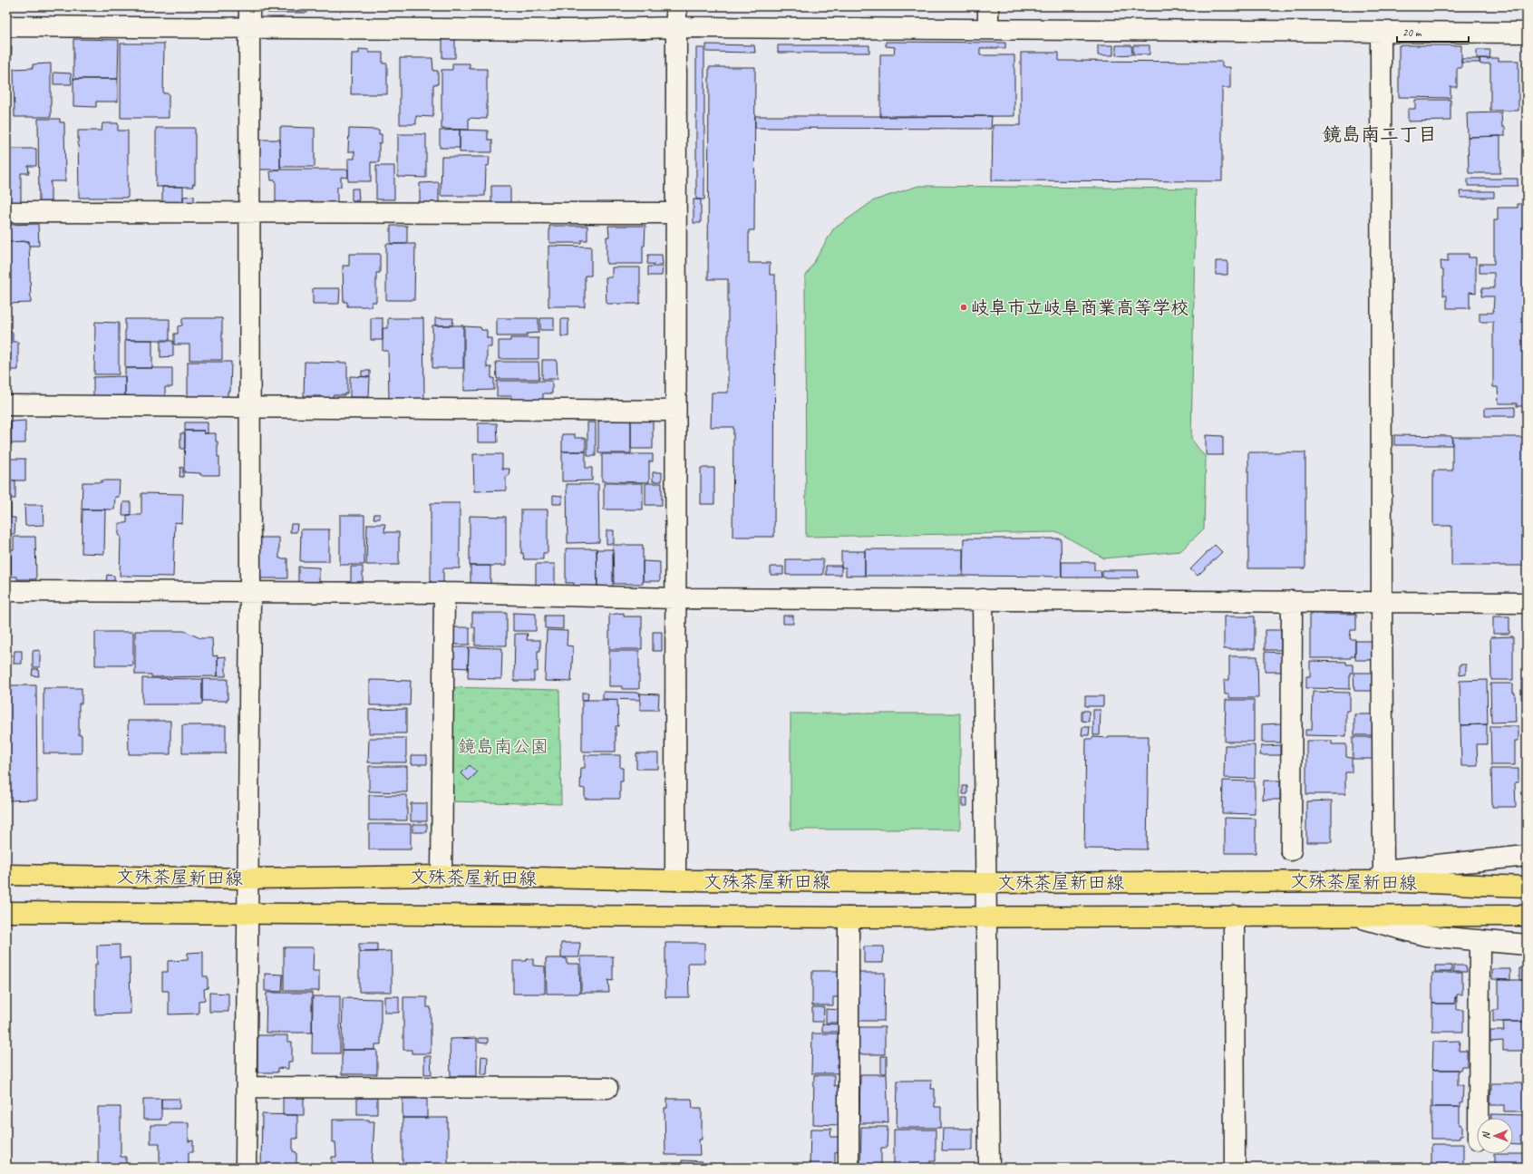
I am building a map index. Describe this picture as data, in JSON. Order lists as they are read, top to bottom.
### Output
{
  "streets": {
    "main road": ["文殊茶屋新田線"]
  },
  "districts": ["鏡島南二丁目"],
  "parks": ["鏡島南公園"],
  "places": ["岐阜市立岐阜商業高等学校"],
  "scale_bar": "20 m",
  "north": "left"
}
